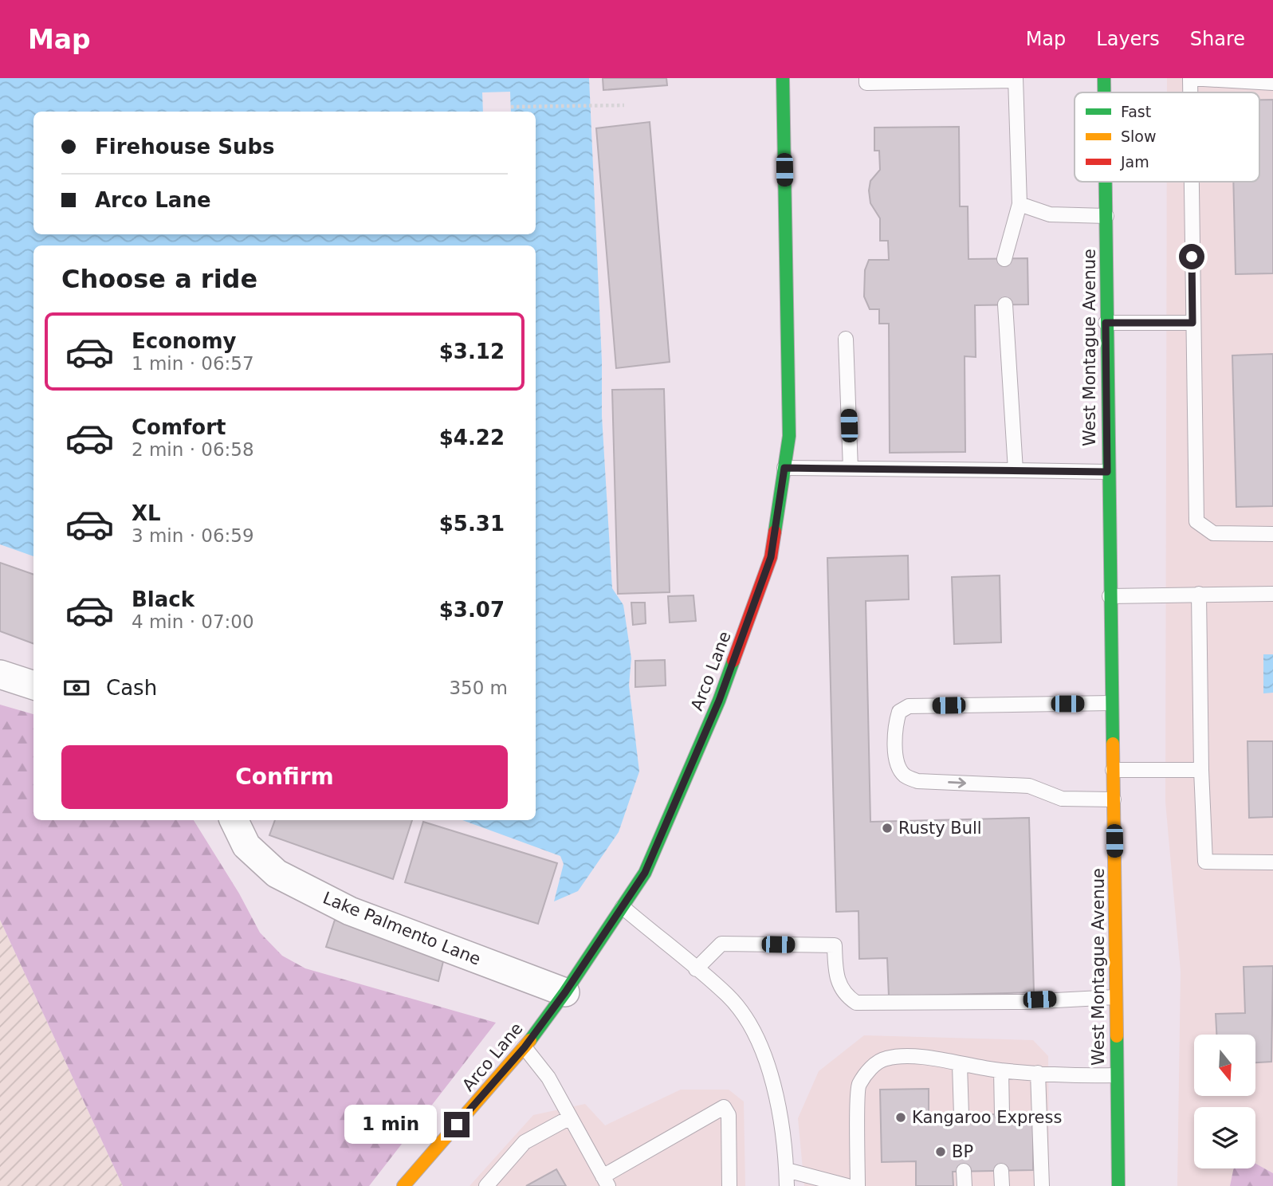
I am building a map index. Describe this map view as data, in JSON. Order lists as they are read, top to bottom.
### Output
{
  "streets": {
    "street": ["West Montague Avenue", "Arco Lane", "Lake Palmento Lane"]
  },
  "crossings": [
    ["Arco Lane", "Lake Palmento Lane"]
  ],
  "places": ["Rusty Bull", "Kangaroo Express", "BP"],
  "legend": ["Fast", "Slow", "Jam"],
  "north": "bottom",
  "page": {
    "header": "Map",
    "nav": ["Map", "Layers", "Share"],
    "banner": ["Firehouse Subs", "Arco Lane"],
    "heading": "Choose a ride",
    "list": [
      {
        "name": "Economy",
        "note": "1 min · 06:57",
        "value": "$3.12"
      },
      {
        "name": "Comfort",
        "note": "2 min · 06:58",
        "value": "$4.22"
      },
      {
        "name": "XL",
        "note": "3 min · 06:59",
        "value": "$5.31"
      },
      {
        "name": "Black",
        "note": "4 min · 07:00",
        "value": "$3.07"
      }
    ],
    "pay": ["Cash", "350 m"],
    "buttons": "Confirm",
    "bubble": "1 min"
  }
}
